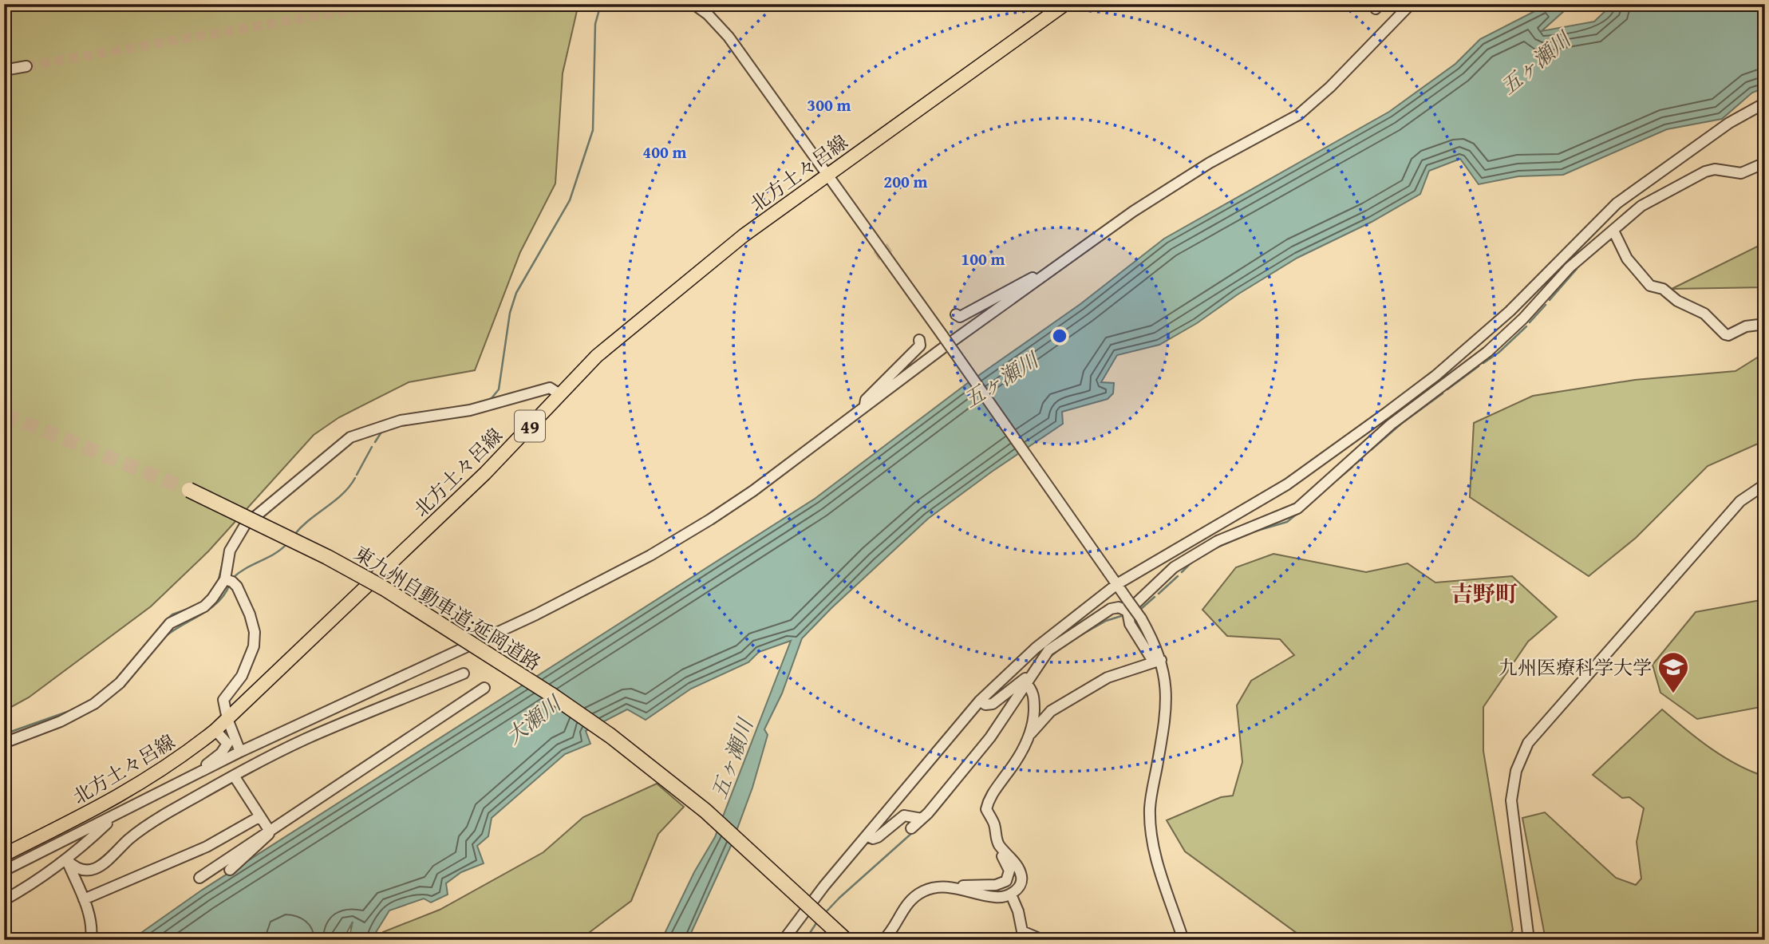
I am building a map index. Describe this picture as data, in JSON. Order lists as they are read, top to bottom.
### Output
{
  "streets": {
    "highway": ["東九州自動車道;延岡道路"],
    "main road": ["北方土々呂線", "49"]
  },
  "districts": ["吉野町"],
  "water": ["五ヶ瀬川", "大瀬川"],
  "places": {
    "school or university": ["九州医療科学大学"]
  },
  "rings": [
    "300 m",
    "400 m",
    "200 m",
    "100 m"
  ]
}
